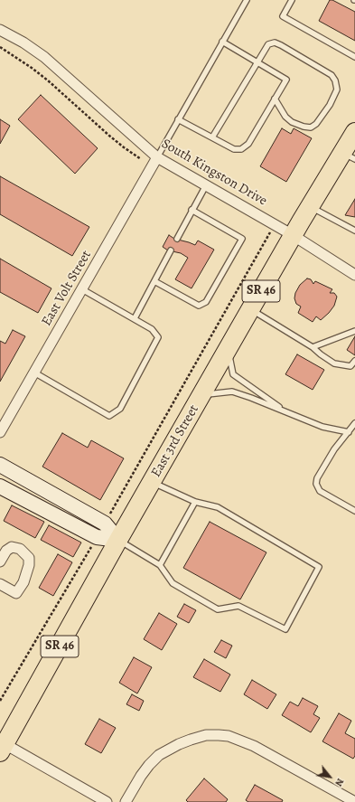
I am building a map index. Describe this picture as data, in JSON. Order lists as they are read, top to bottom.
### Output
{
  "streets": {
    "highway": ["SR 46", "East 3rd Street"],
    "street": ["South Kingston Drive", "East Volt Street"]
  },
  "crossings": [
    ["South Kingston Drive", "East Volt Street"],
    ["South Kingston Drive", "East 3rd Street"]
  ],
  "north": "bottom right"
}
